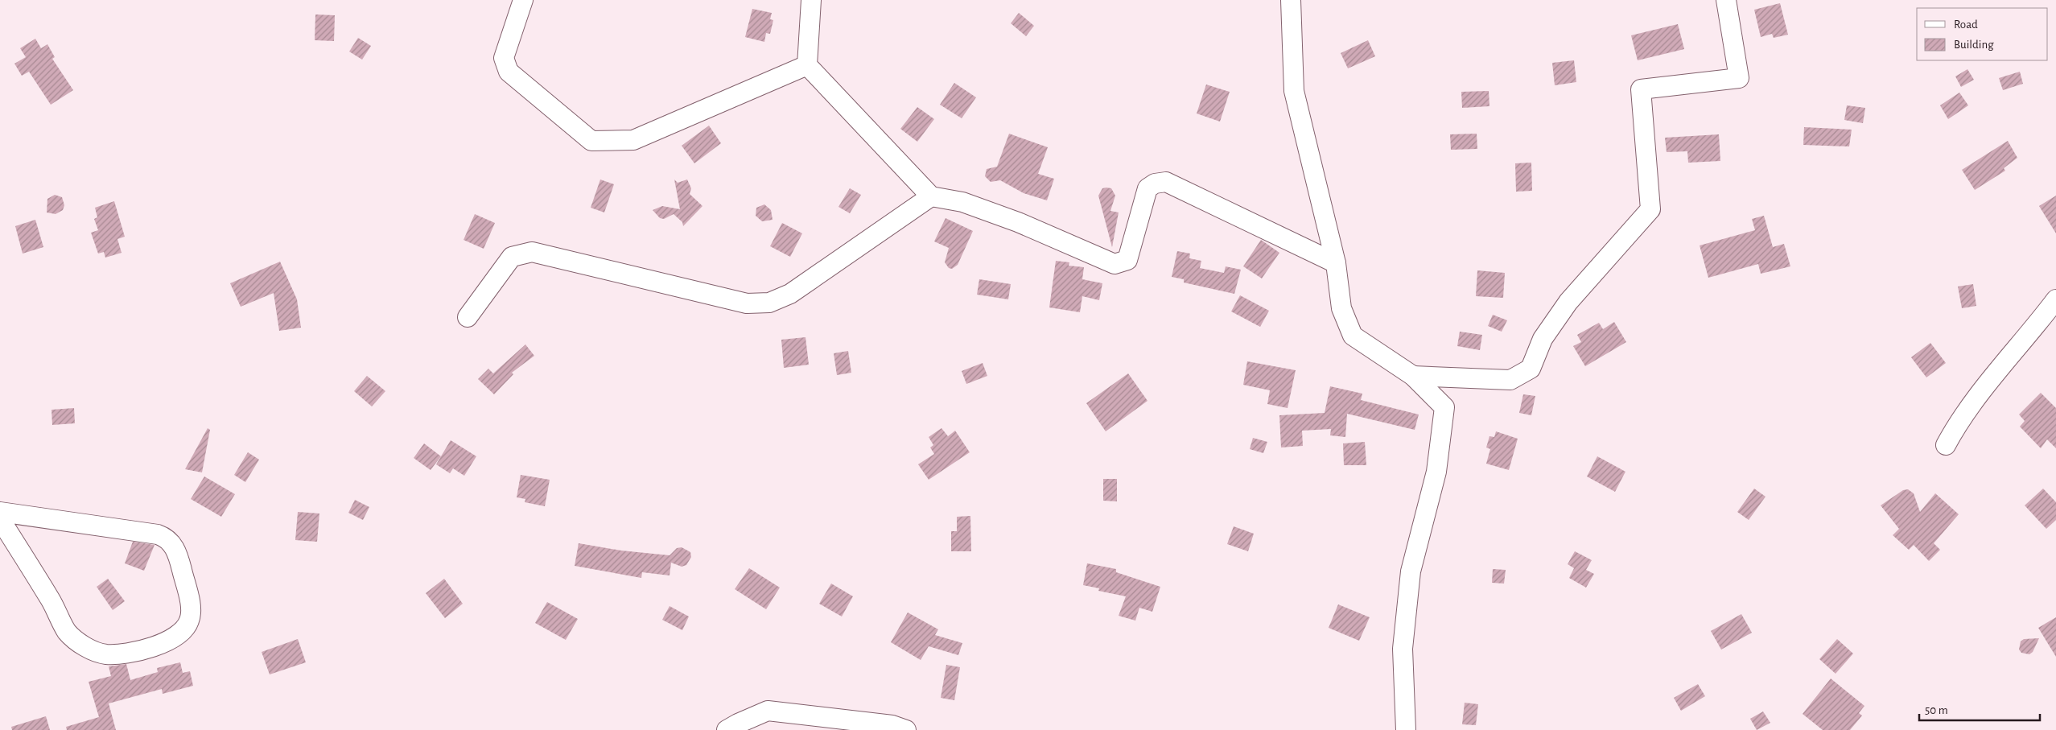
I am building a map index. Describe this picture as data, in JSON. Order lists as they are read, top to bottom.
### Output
{
  "legend": ["Road", "Building"],
  "scale_bar": "50 m"
}
